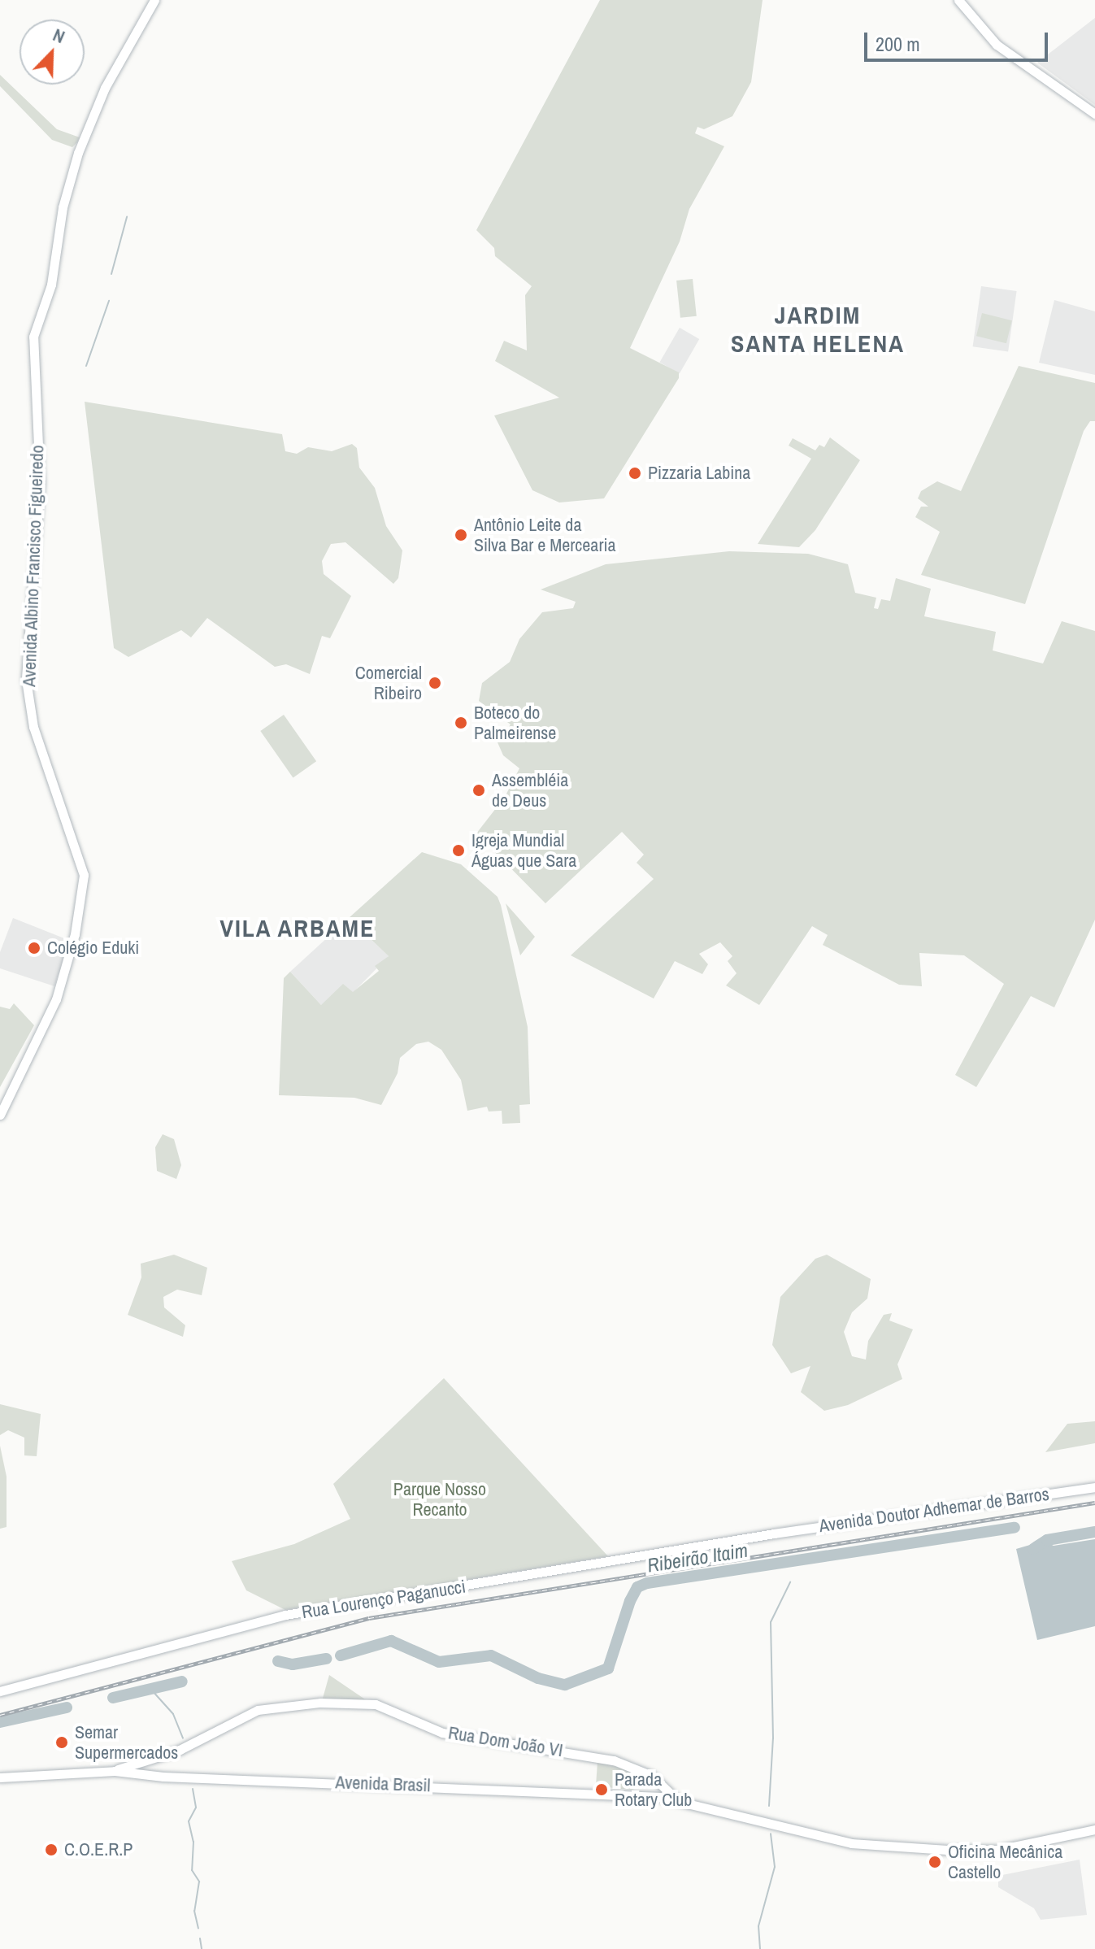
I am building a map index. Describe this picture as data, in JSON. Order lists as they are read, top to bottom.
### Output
{
  "streets": {
    "main road": [
      "Avenida Albino Francisco Figueiredo",
      "Avenida Doutor Adhemar de Barros",
      "Rua Lourenço Paganucci",
      "Rua Dom João VI",
      "Avenida Brasil"
    ]
  },
  "crossings": [
    ["Avenida Doutor Adhemar de Barros", "Rua Lourenço Paganucci"],
    ["Rua Dom João VI", "Avenida Brasil"]
  ],
  "districts": ["JARDIM SANTA HELENA", "VILA ARBAME"],
  "water": ["Ribeirão Itaim"],
  "parks": ["Parque Nosso Recanto"],
  "places": [
    "Pizzaria Labina",
    "Antônio Leite da Silva Bar e Mercearia",
    "Comercial Ribeiro",
    "Boteco do Palmeirense",
    "Assembléia de Deus",
    "Igreja Mundial Águas que Sara",
    "Colégio Eduki",
    "Semar Supermercados",
    "Parada Rotary Club",
    "C.O.E.R.P",
    "Oficina Mecânica Castello"
  ],
  "scale_bar": "200 m",
  "north": "top right"
}
